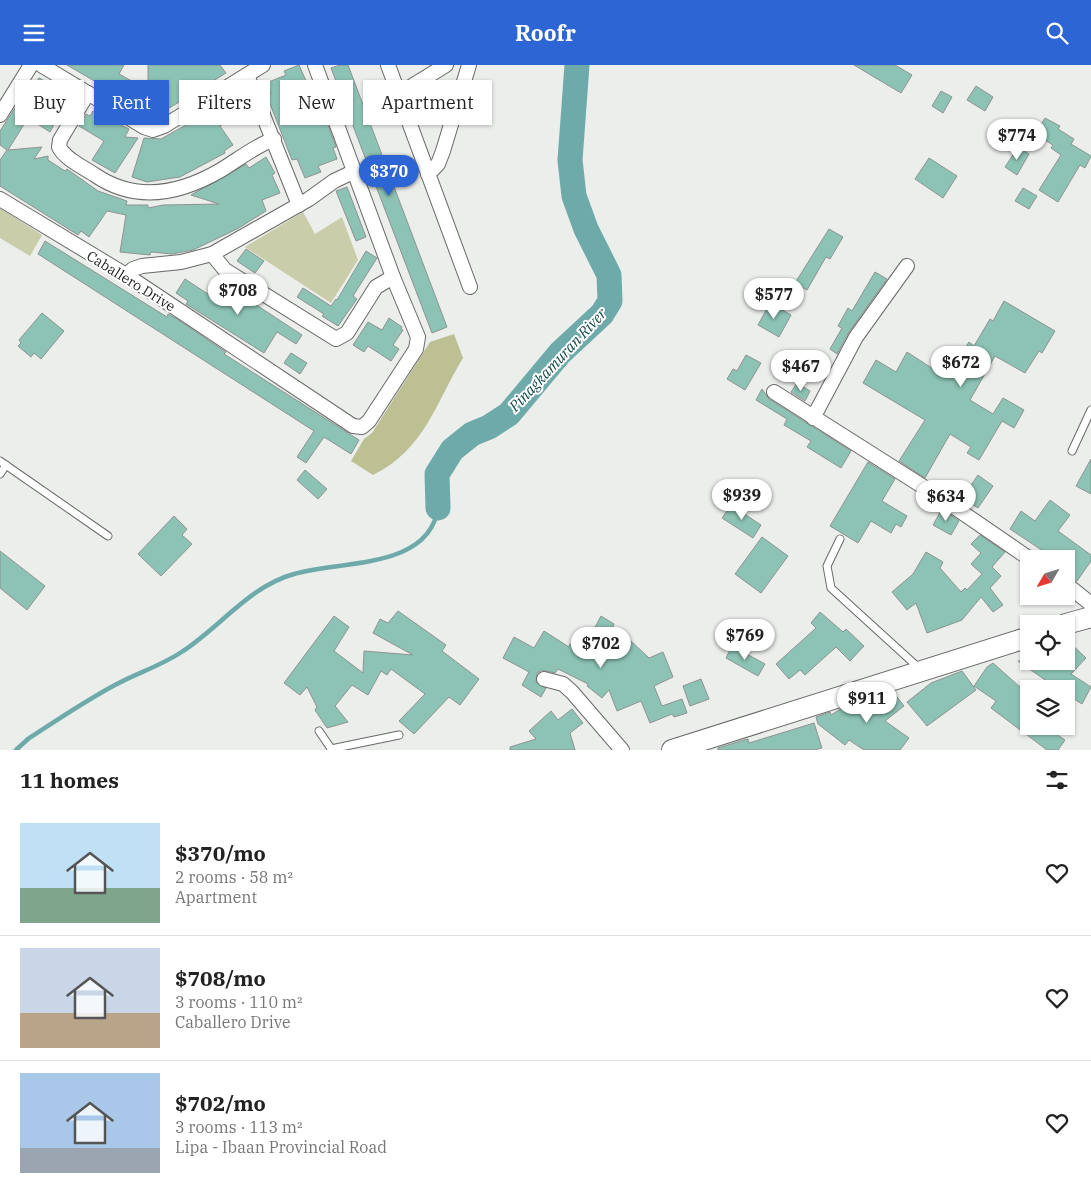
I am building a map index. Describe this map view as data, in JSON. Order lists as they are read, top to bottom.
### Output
{
  "streets": {
    "street": ["Caballero Drive"]
  },
  "water": ["Pinagkamuran River"],
  "north": "bottom left",
  "page": {
    "header": "Roofr",
    "chip": [
      "Buy",
      "Rent",
      "Filters",
      "New",
      "Apartment"
    ],
    "price": [
      "$774",
      "$370",
      "$708",
      "$577",
      "$672",
      "$467",
      "$939",
      "$634",
      "$769",
      "$702",
      "$911"
    ],
    "heading": "11 homes",
    "list": [
      {
        "name": "$370/mo",
        "note": "2 rooms · 58 m² · Apartment"
      },
      {
        "name": "$708/mo",
        "note": "3 rooms · 110 m² · Caballero Drive"
      },
      {
        "name": "$702/mo",
        "note": "3 rooms · 113 m² · Lipa - Ibaan Provincial Road"
      }
    ]
  }
}
